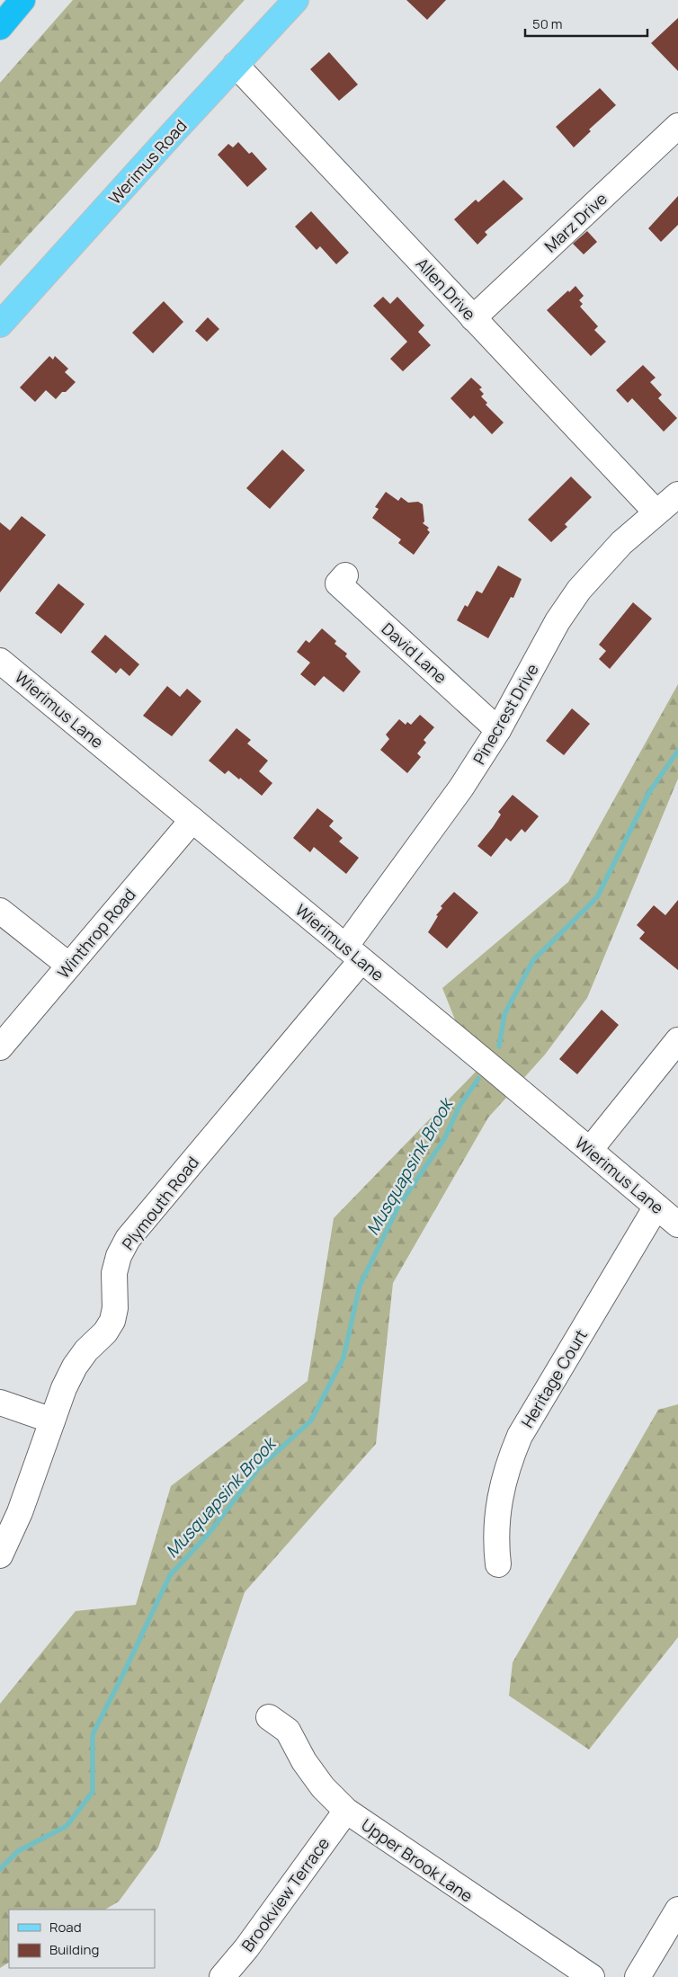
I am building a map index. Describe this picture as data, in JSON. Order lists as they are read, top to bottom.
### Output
{
  "streets": {
    "main road": ["Werimus Road"],
    "street": [
      "Marz Drive",
      "Allen Drive",
      "David Lane",
      "Wierimus Lane",
      "Pinecrest Drive",
      "Winthrop Road",
      "Plymouth Road",
      "Heritage Court",
      "Upper Brook Lane",
      "Brookview Terrace"
    ]
  },
  "crossings": [
    ["Werimus Road", "Allen Drive"],
    ["Marz Drive", "Allen Drive"],
    ["Allen Drive", "Pinecrest Drive"],
    ["David Lane", "Pinecrest Drive"],
    ["Wierimus Lane", "Pinecrest Drive"],
    ["Wierimus Lane", "Winthrop Road"],
    ["Wierimus Lane", "Plymouth Road"],
    ["Wierimus Lane", "Heritage Court"],
    ["Pinecrest Drive", "Plymouth Road"],
    ["Upper Brook Lane", "Brookview Terrace"]
  ],
  "water": ["Musquapsink Brook"],
  "legend": ["Road", "Building"],
  "scale_bar": "50 m"
}
